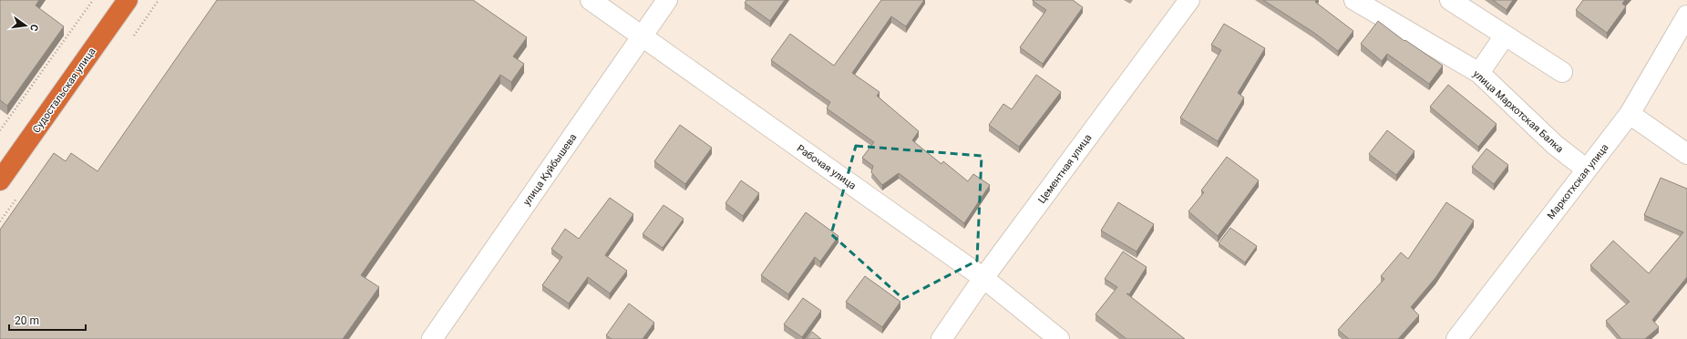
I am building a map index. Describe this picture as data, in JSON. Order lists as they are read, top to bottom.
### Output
{
  "streets": {
    "highway": ["Судостальская улица"],
    "street": [
      "улица Мархотская Балка",
      "Рабочая улица",
      "Цементная улица",
      "улица Куйбышева",
      "Маркотхская улица"
    ]
  },
  "crossings": [
    ["улица Мархотская Балка", "Маркотхская улица"],
    ["Рабочая улица", "Цементная улица"],
    ["Рабочая улица", "улица Куйбышева"]
  ],
  "scale_bar": "20 m",
  "north": "right"
}
